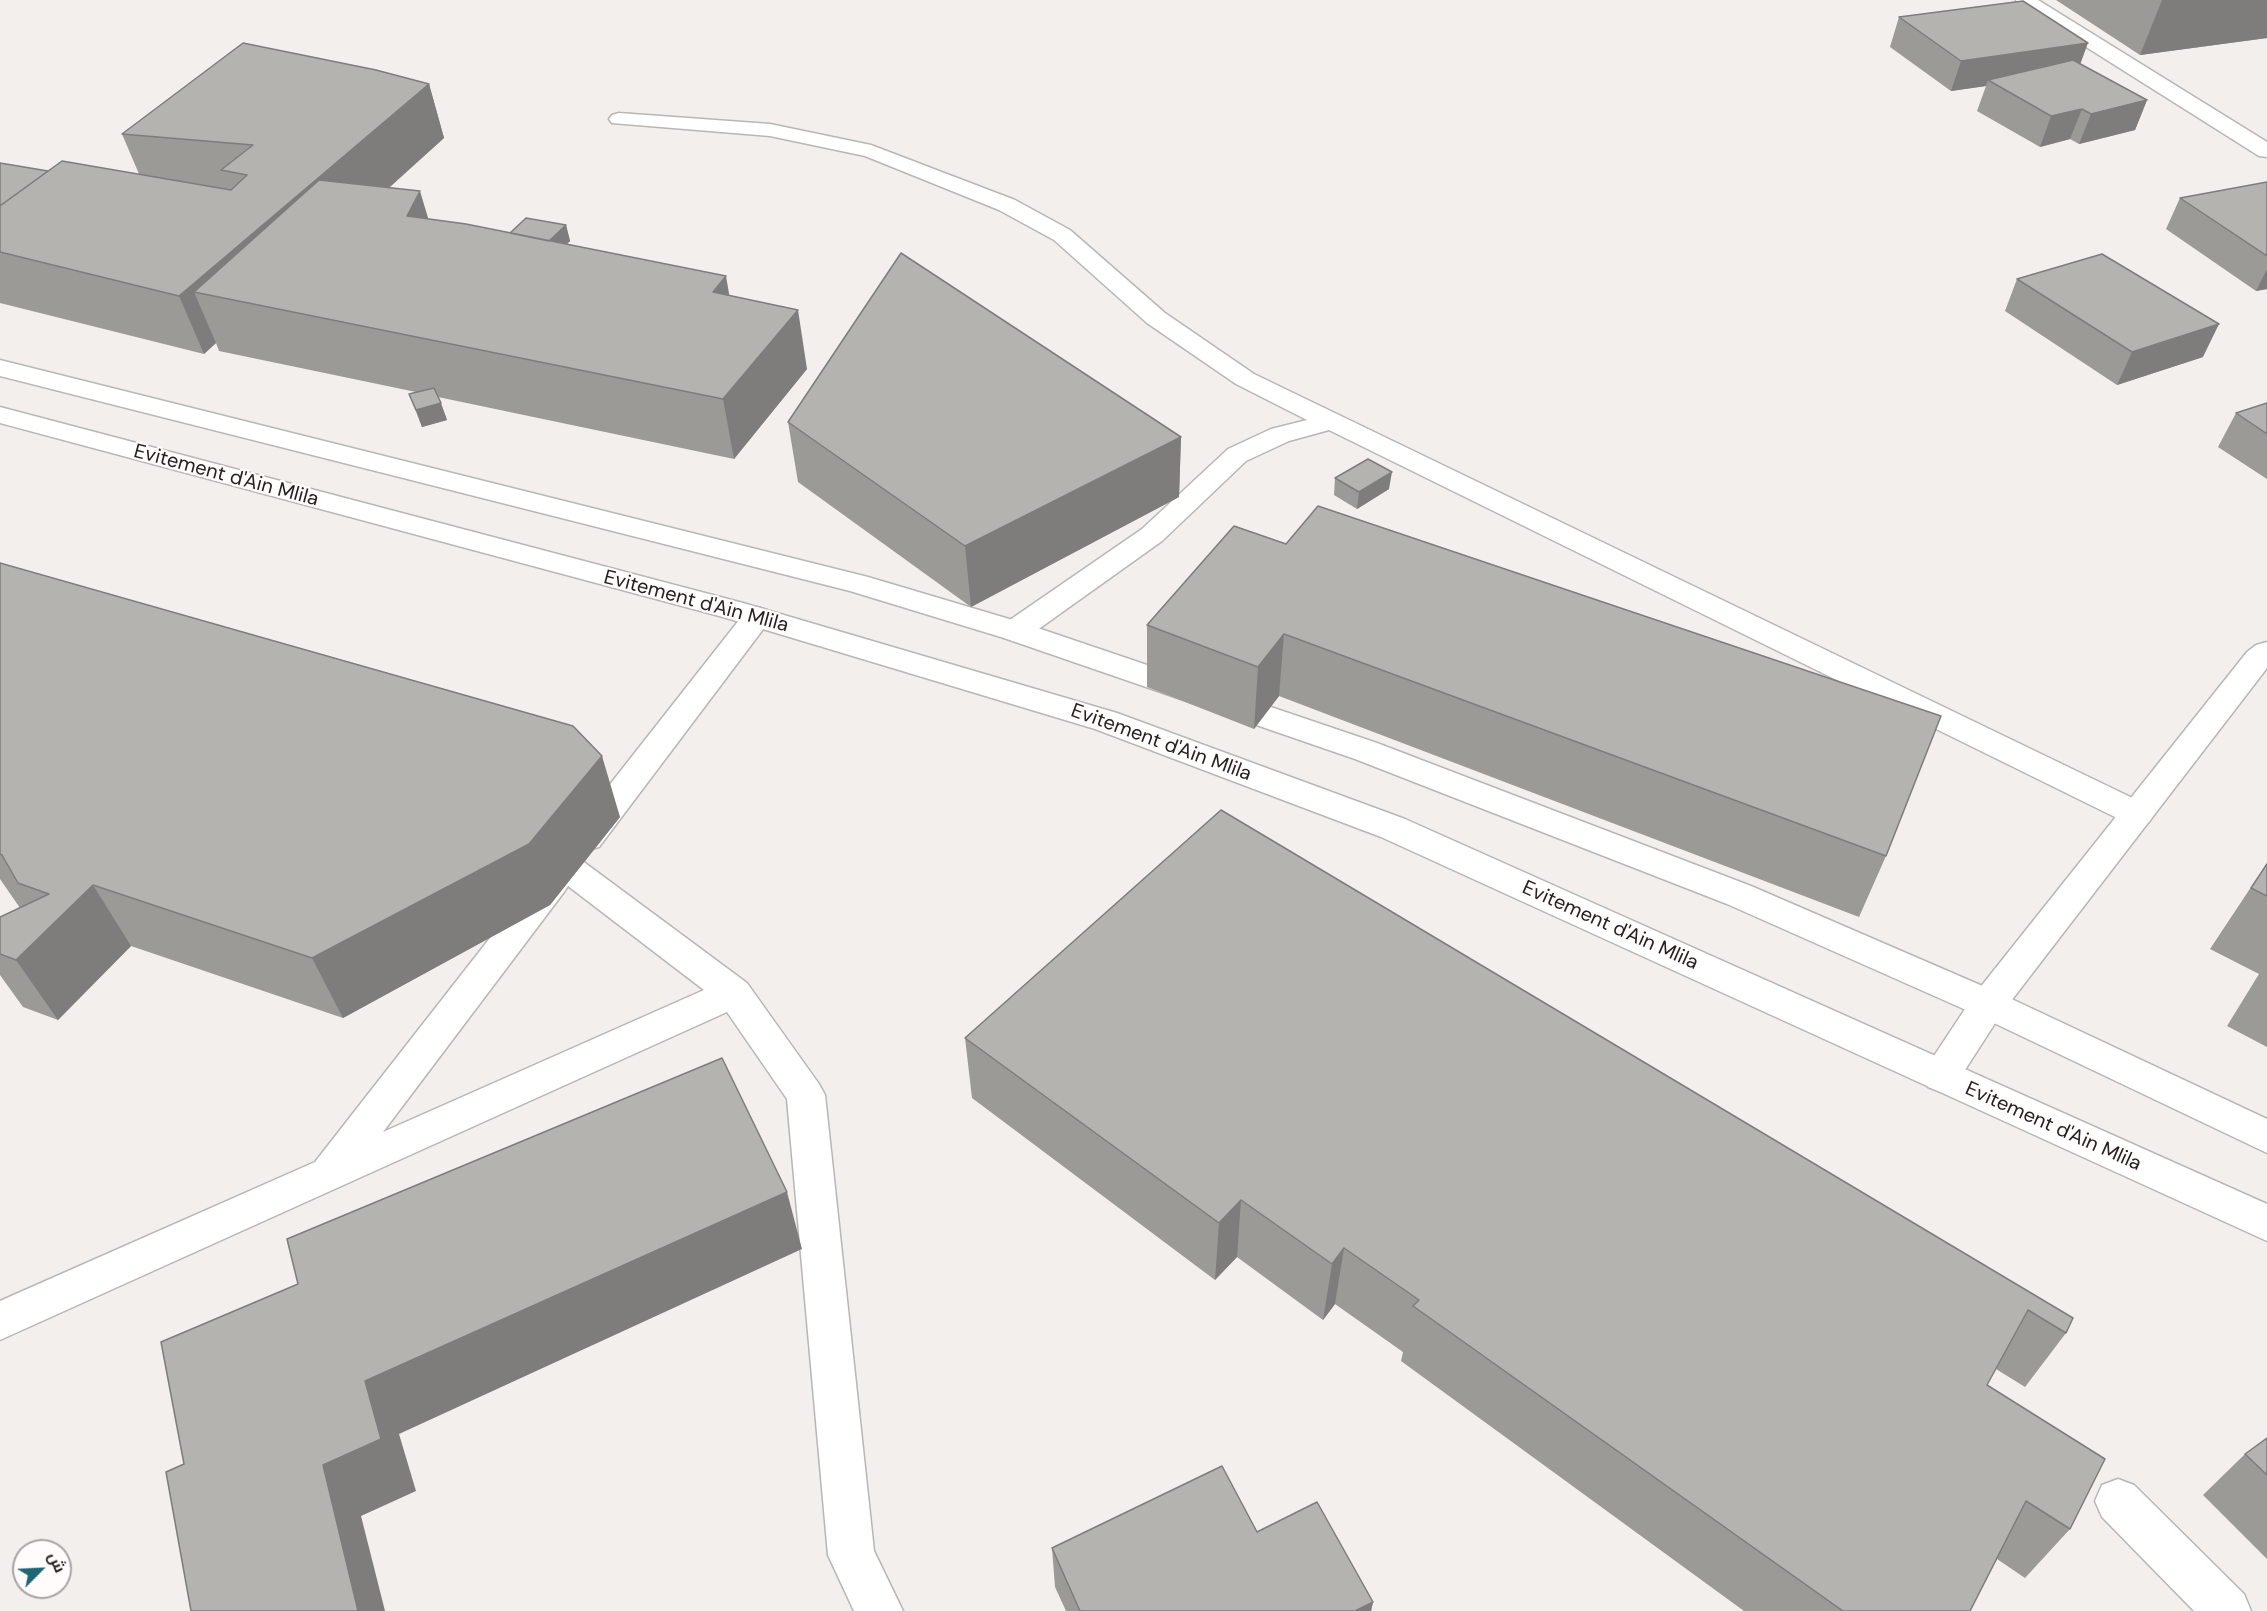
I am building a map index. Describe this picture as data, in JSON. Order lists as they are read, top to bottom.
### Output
{
  "streets": {
    "main road": ["Evitement d'Ain Mlila"]
  },
  "north": "top right"
}
